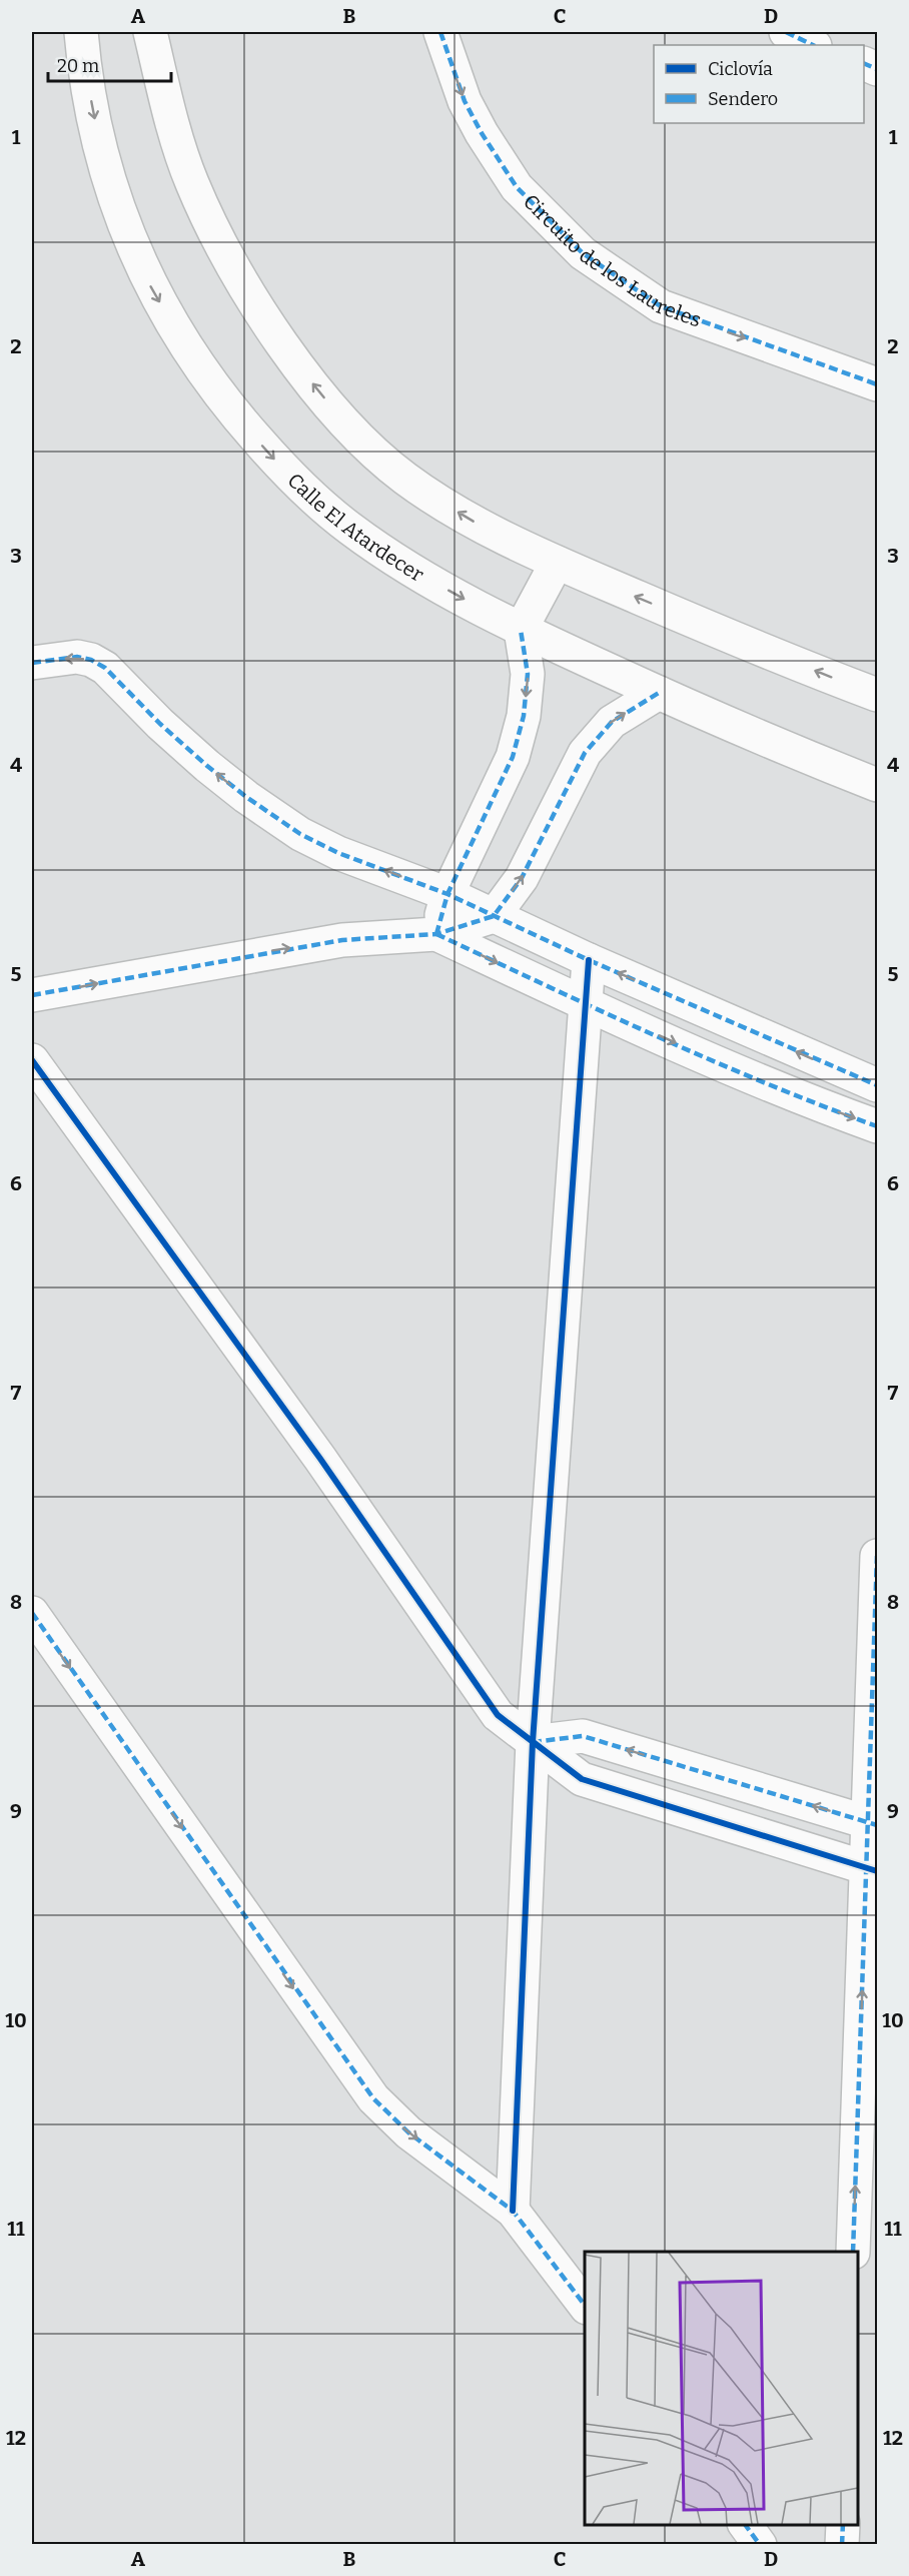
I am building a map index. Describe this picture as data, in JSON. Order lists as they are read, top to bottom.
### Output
{
  "streets": {
    "street": ["Circuito de los Laureles", "Calle El Atardecer"]
  },
  "legend": ["Ciclovía", "Sendero"],
  "scale_bar": "20 m",
  "grid": {
    "columns": [
      "A",
      "B",
      "C",
      "D"
    ],
    "rows": [
      "1",
      "2",
      "3",
      "4",
      "5",
      "6",
      "7",
      "8",
      "9",
      "10",
      "11",
      "12"
    ]
  }
}
